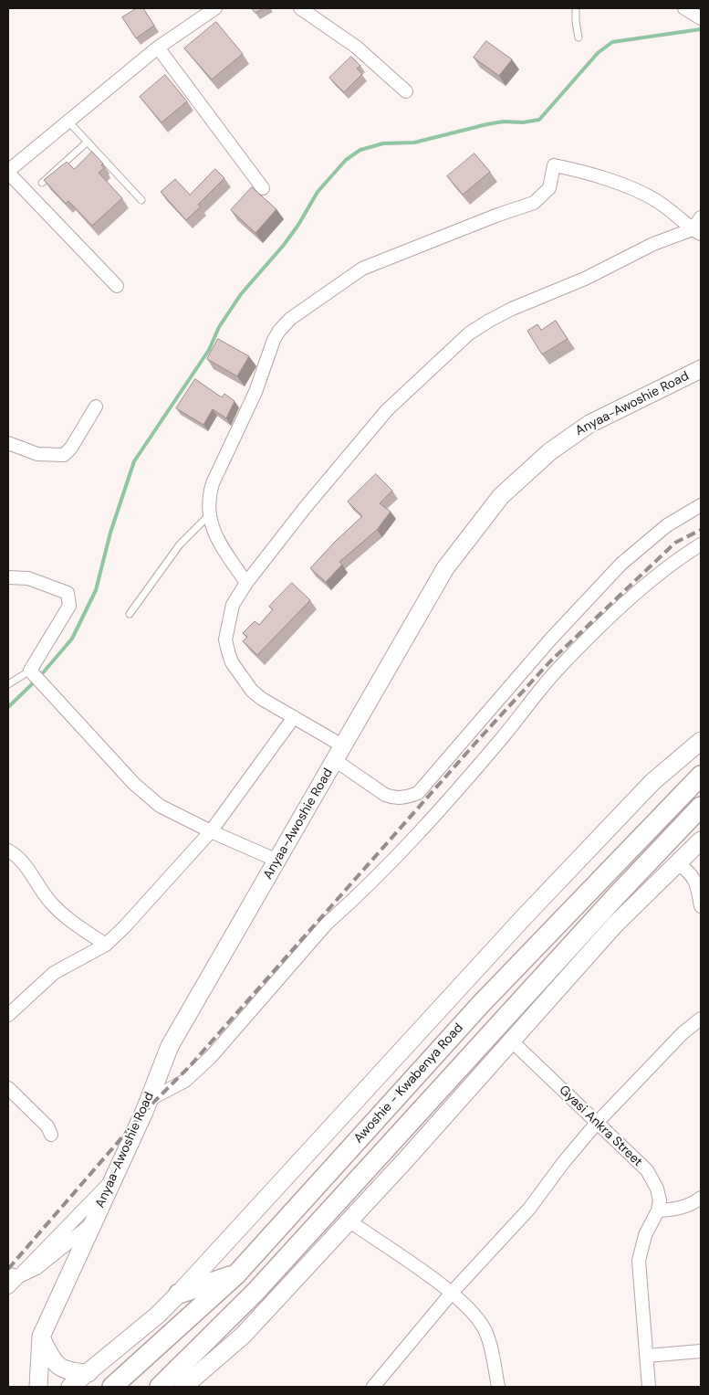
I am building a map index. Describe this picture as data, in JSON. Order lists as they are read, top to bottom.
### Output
{
  "streets": {
    "main road": ["Awoshie - Kwabenya Road"],
    "street": ["Anyaa-Awoshie Road", "Gyasi Ankra Street"]
  }
}
